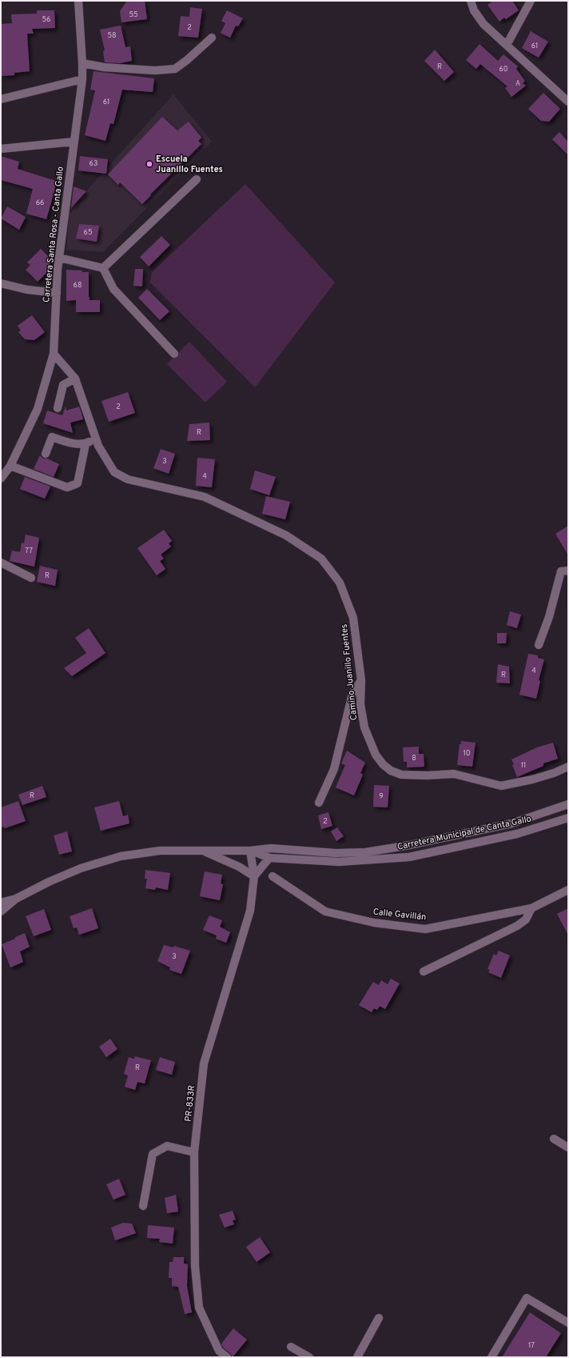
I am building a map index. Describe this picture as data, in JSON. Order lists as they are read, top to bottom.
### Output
{
  "streets": {
    "street": [
      "Carretera Santa Rosa - Canta Gallo",
      "Camino Juanillo Fuentes",
      "Carretera Municipal de Canta Gallo",
      "Calle Gavillán",
      "PR-833R"
    ]
  },
  "crossings": [
    ["Carretera Santa Rosa - Canta Gallo", "Camino Juanillo Fuentes"],
    ["Carretera Municipal de Canta Gallo", "PR-833R"]
  ],
  "places": ["Escuela Juanillo Fuentes"],
  "house_numbers": [
    "55",
    "56",
    "2",
    "58",
    "61",
    "R",
    "60",
    "A",
    "61",
    "63",
    "66",
    "65",
    "68",
    "2",
    "R",
    "3",
    "4",
    "77",
    "R",
    "4",
    "R",
    "10",
    "8",
    "11",
    "R",
    "9",
    "2",
    "3",
    "R",
    "17"
  ]
}
